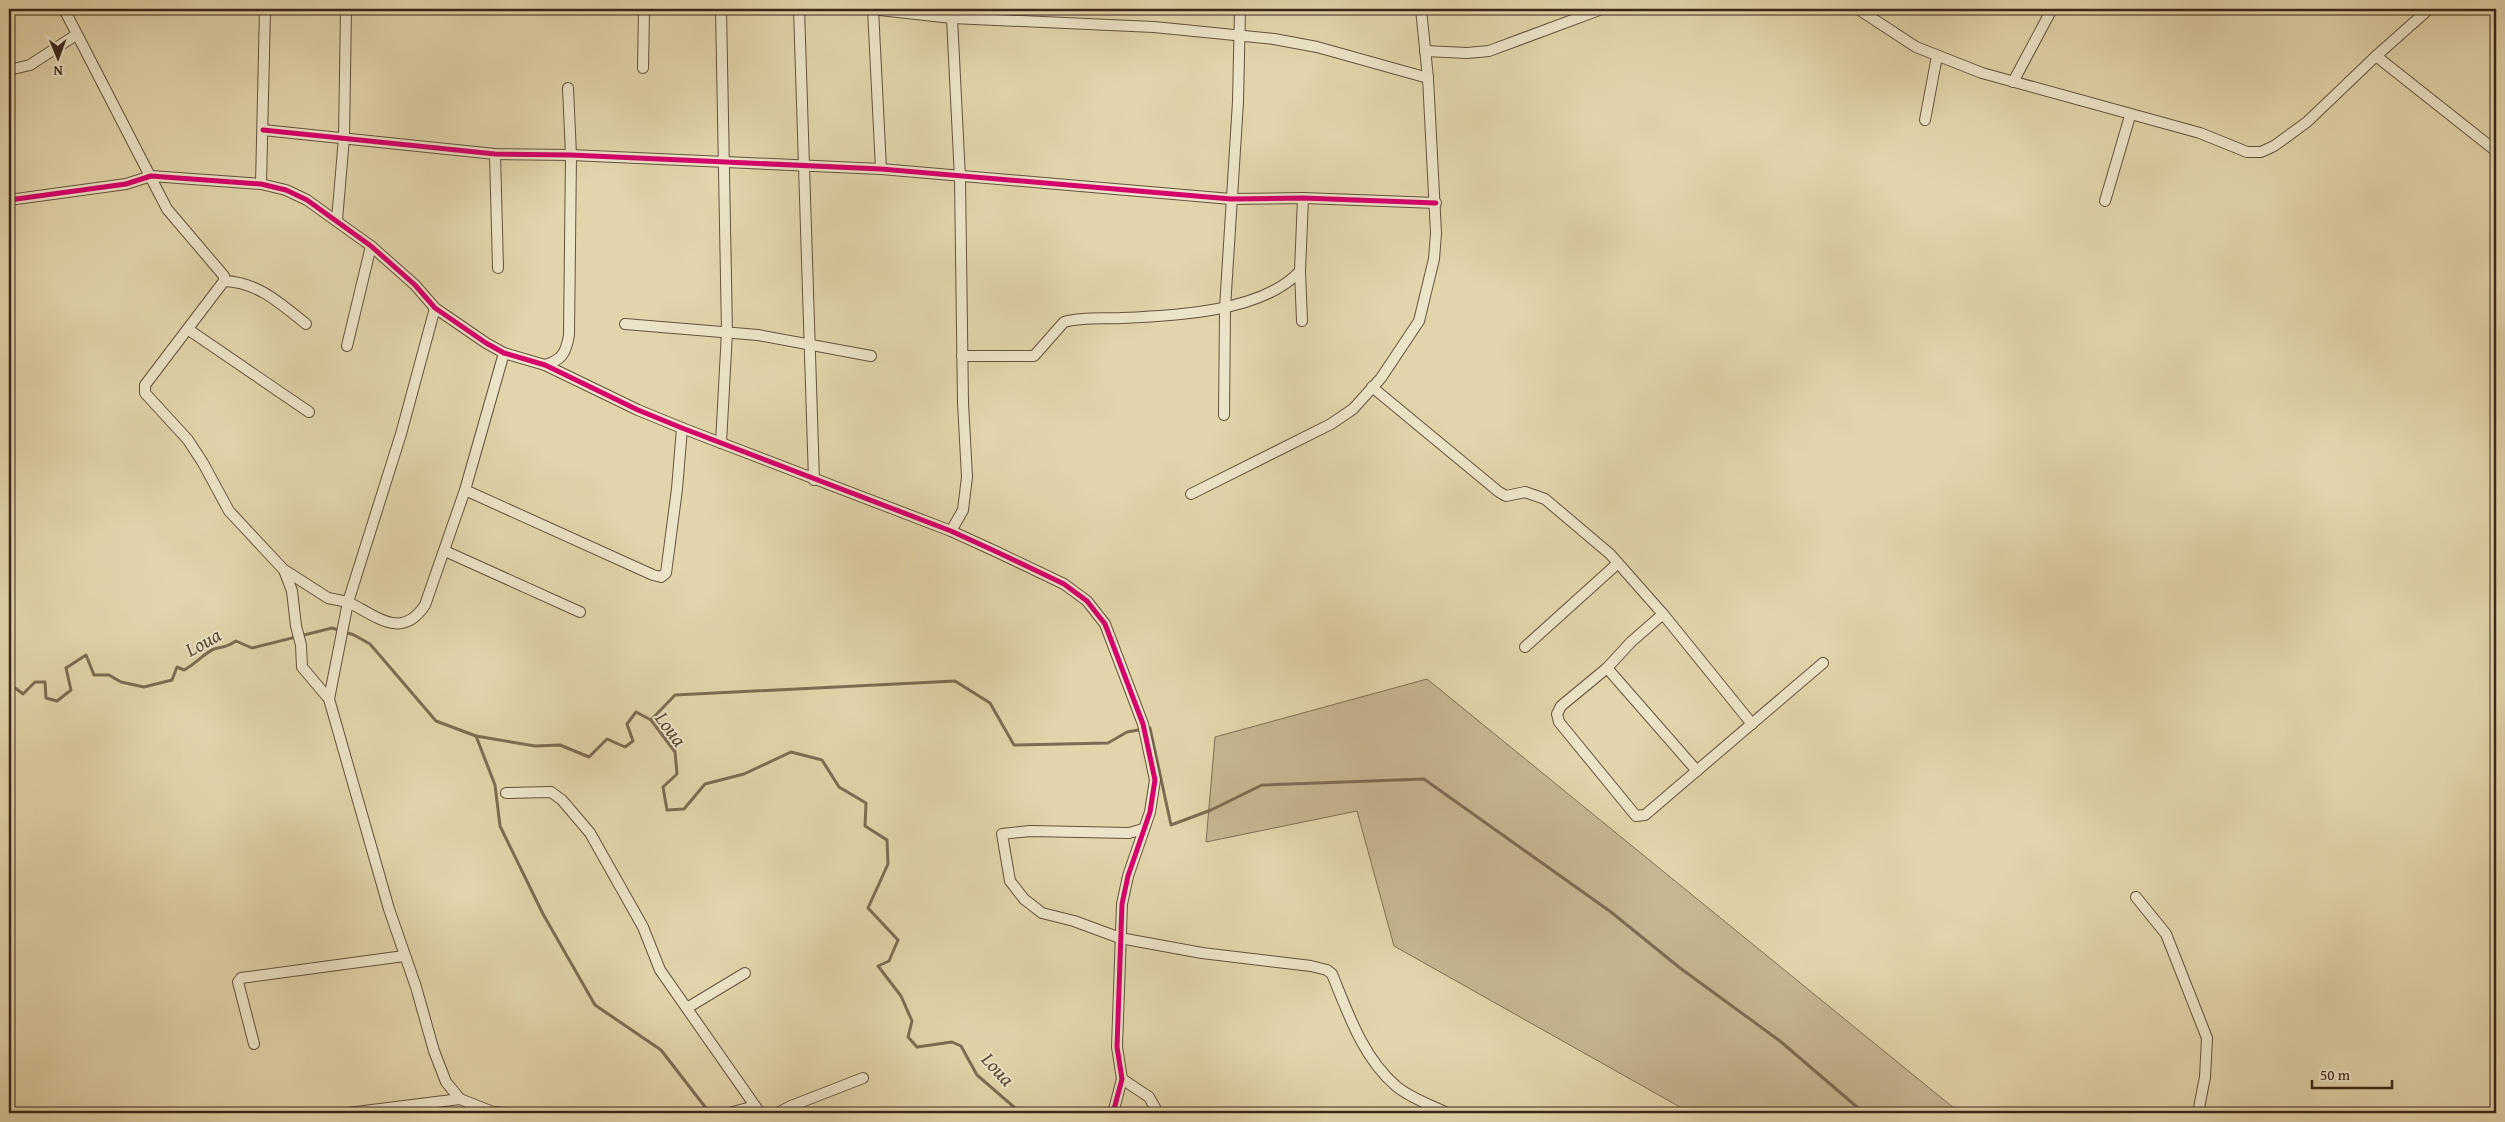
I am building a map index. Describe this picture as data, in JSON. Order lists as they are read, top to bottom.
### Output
{
  "water": ["Loua"],
  "scale_bar": "50 m",
  "north": "bottom"
}
